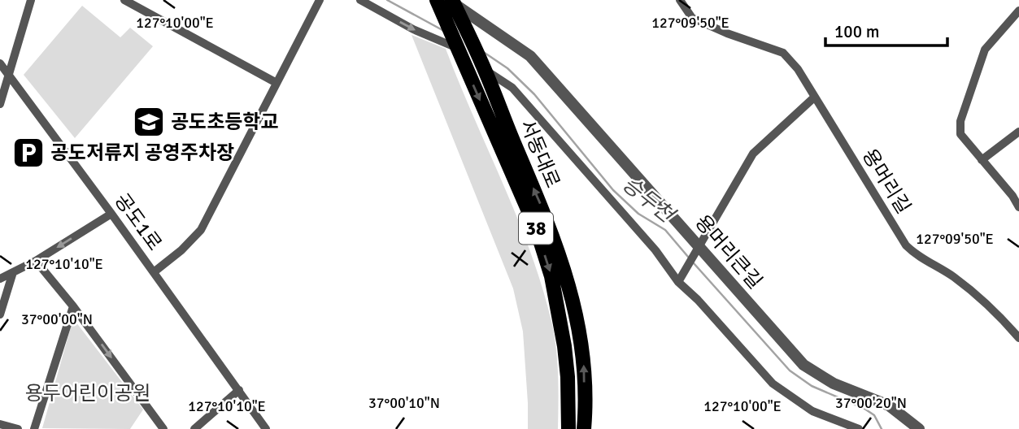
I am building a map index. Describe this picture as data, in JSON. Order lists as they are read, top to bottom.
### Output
{
  "streets": {
    "main road": ["서동대로", "38"],
    "street": ["용머리길", "공도1로", "용머리큰길"]
  },
  "crossings": [
    ["서동대로", "용머리큰길"]
  ],
  "water": ["승두천"],
  "parks": ["용두어린이공원"],
  "places": {
    "school or university": ["공도초등학교"],
    "parking": ["공도저류지 공영주차장"]
  },
  "scale_bar": "100 m",
  "coordinates": [
    "127°10'00\"E",
    "127°09'50\"E",
    "127°10'10\"E",
    "37°00'00\"N",
    "37°00'10\"N",
    "37°00'20\"N"
  ]
}
